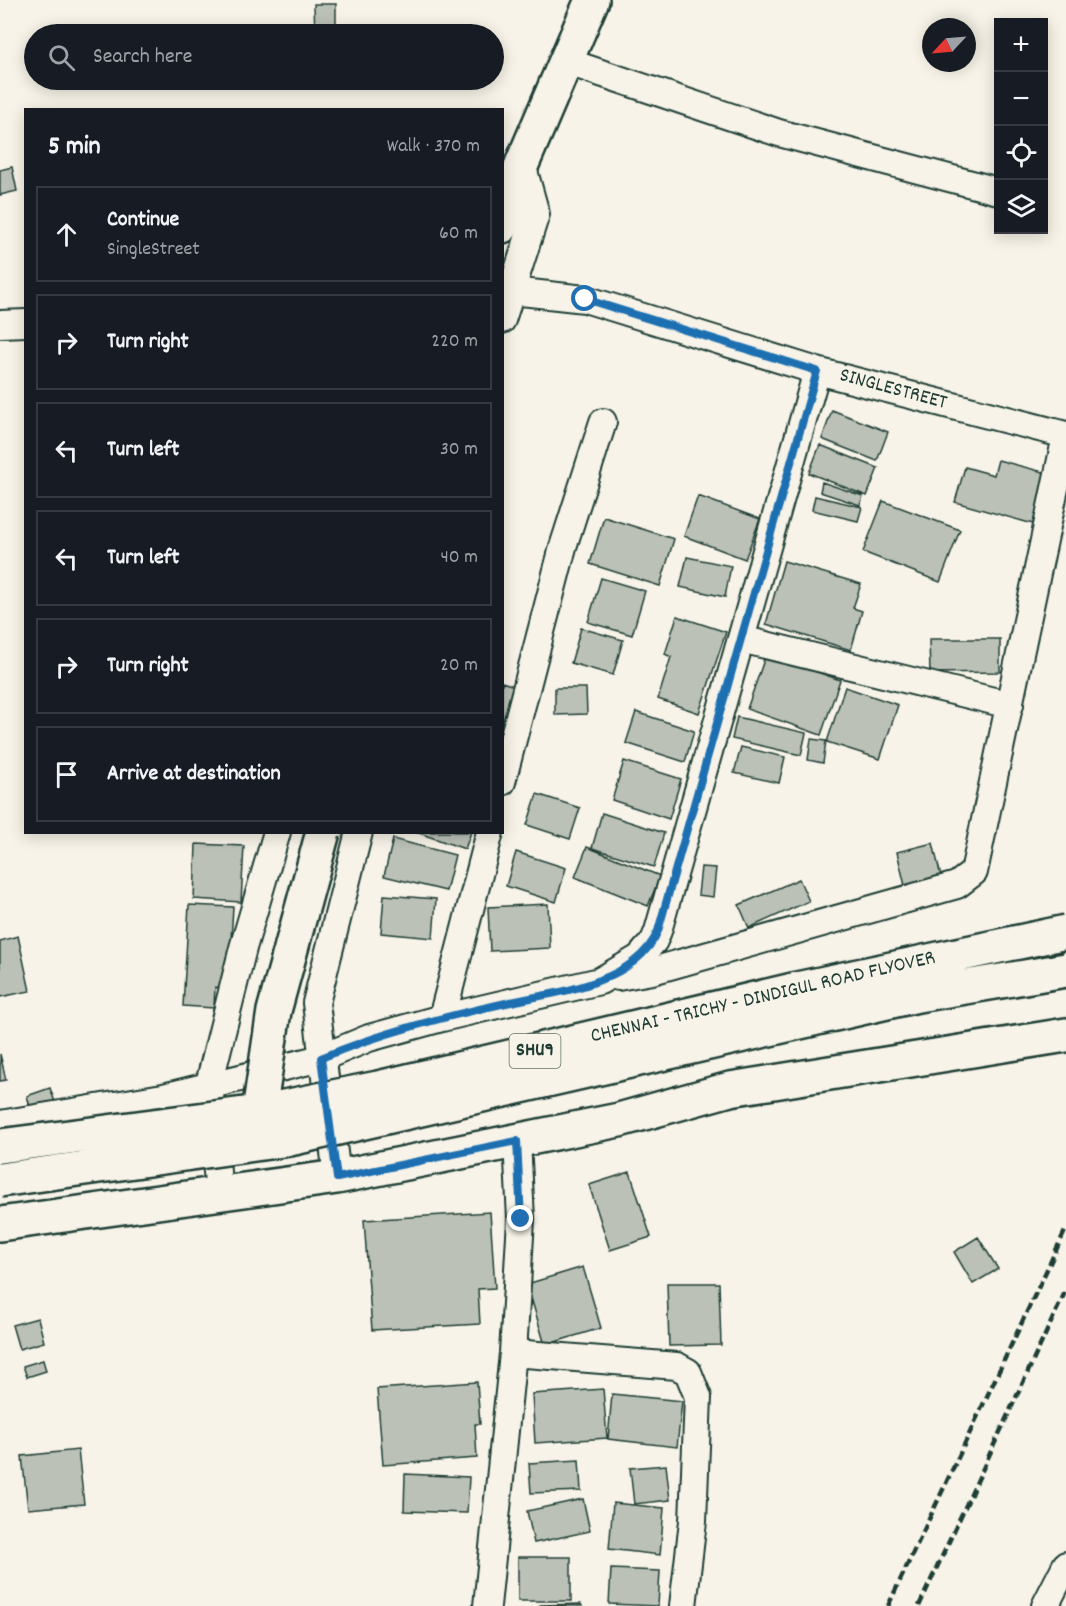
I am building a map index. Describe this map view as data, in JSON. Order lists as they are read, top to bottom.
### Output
{
  "streets": {
    "main road": ["CHENNAI - TRICHY - DINDIGUL ROAD FLYOVER", "SHU9"],
    "street": ["SINGLESTREET"]
  },
  "north": "bottom left",
  "page": {
    "map_buttons": ["+", "−"],
    "search": "Search here",
    "heading": ["5 min", "Walk · 370 m"],
    "list": [
      ["Continue", "SingleStreet", "60 m"],
      ["Turn right", "220 m"],
      ["Turn left", "30 m"],
      ["Turn left", "40 m"],
      ["Turn right", "20 m"],
      "Arrive at destination"
    ]
  }
}
